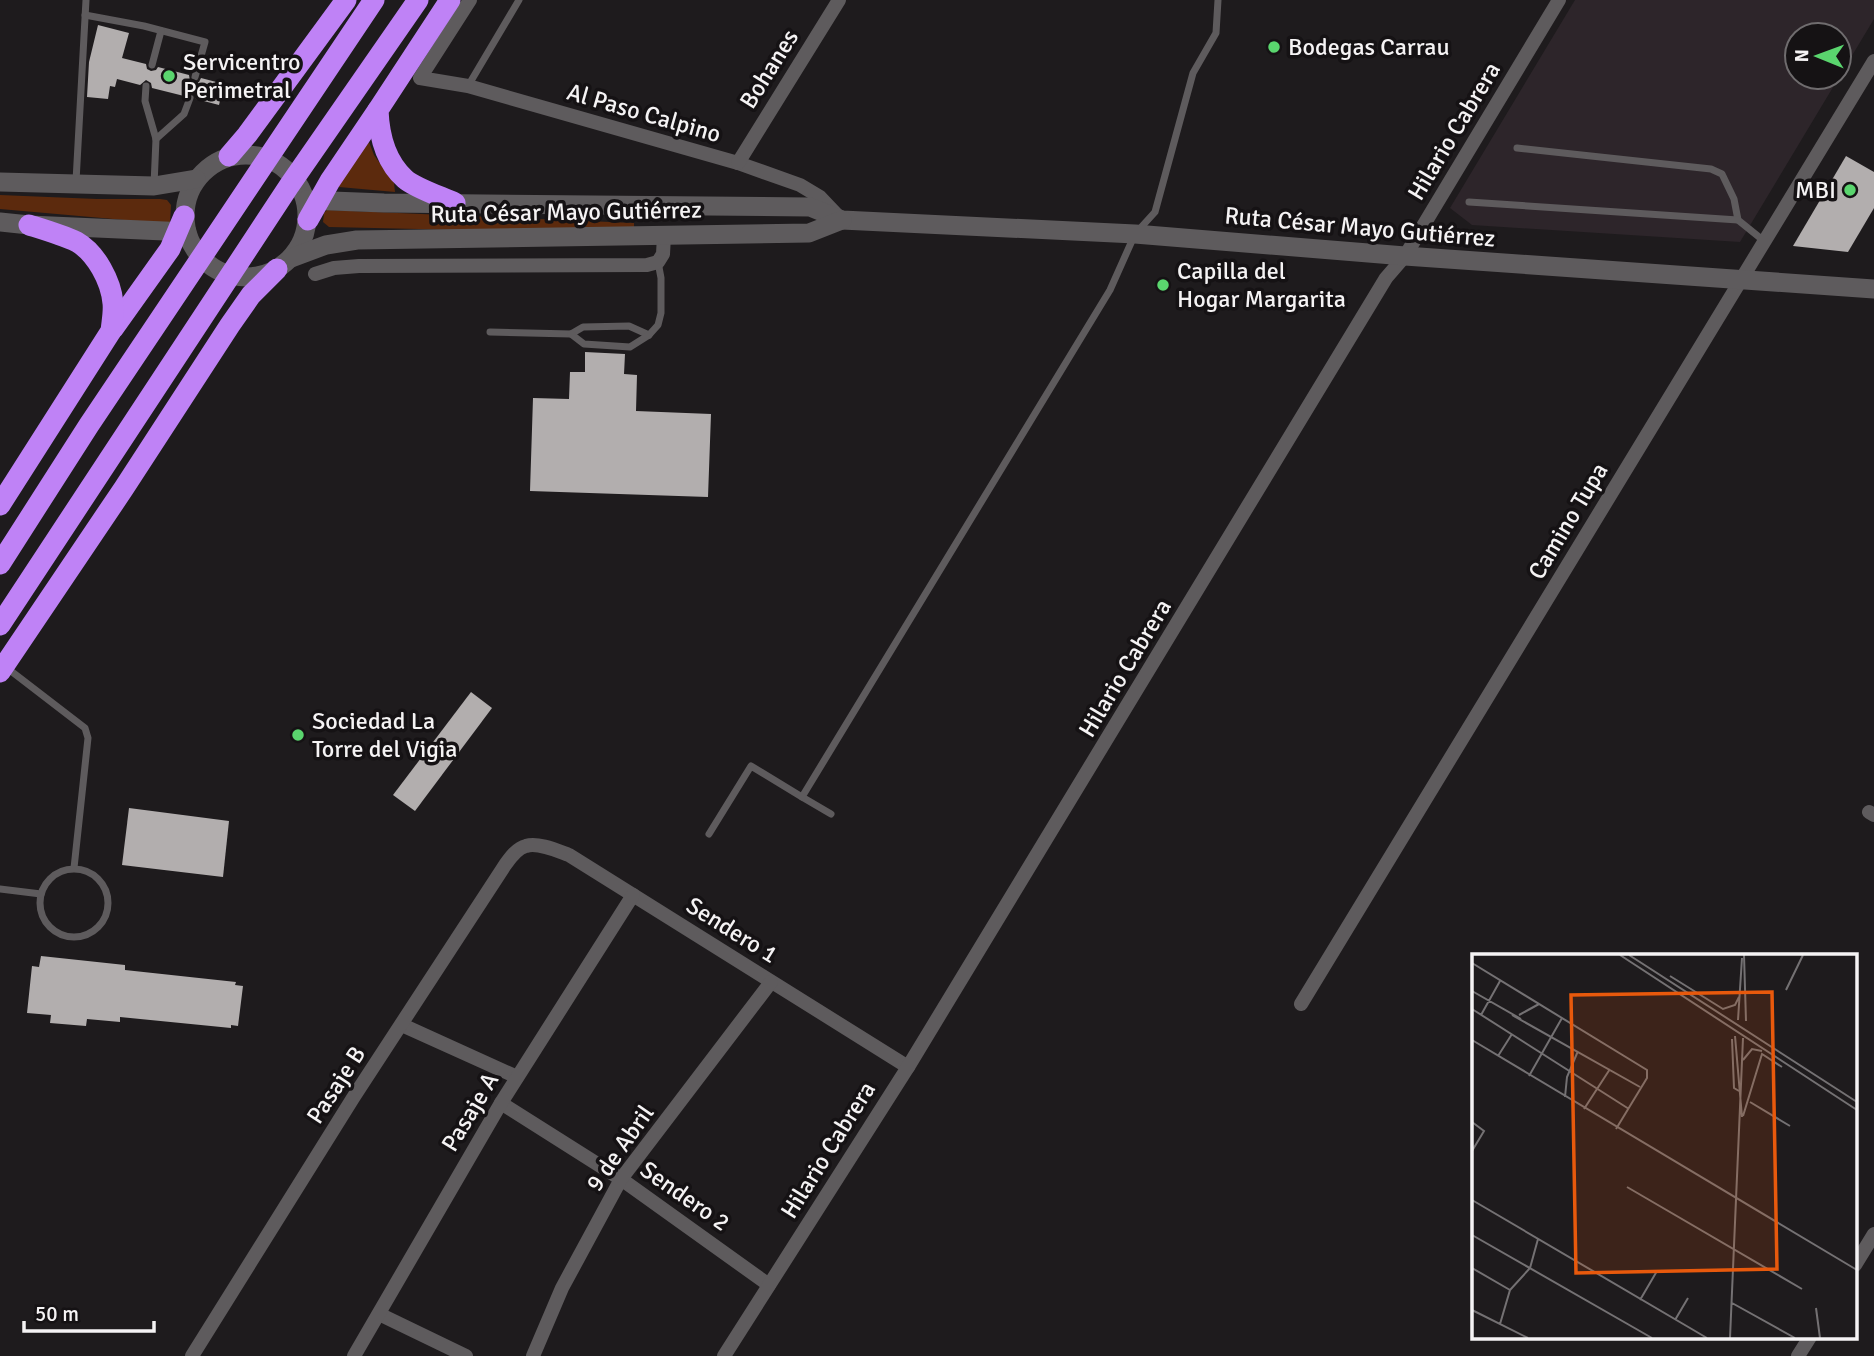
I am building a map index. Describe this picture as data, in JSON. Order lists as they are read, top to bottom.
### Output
{
  "streets": {
    "main road": ["Ruta César Mayo Gutiérrez"],
    "street": [
      "Bohanes",
      "Al Paso Calpino",
      "Hilario Cabrera",
      "Camino Tupa",
      "Sendero 1",
      "Pasaje B",
      "Pasaje A",
      "9 de Abril",
      "Sendero 2"
    ]
  },
  "crossings": [
    ["Bohanes", "Al Paso Calpino"],
    ["Al Paso Calpino", "Ruta César Mayo Gutiérrez"],
    ["Hilario Cabrera", "Ruta César Mayo Gutiérrez"],
    ["Hilario Cabrera", "Sendero 1"],
    ["Hilario Cabrera", "Sendero 2"],
    ["Ruta César Mayo Gutiérrez", "Camino Tupa"],
    ["Sendero 1", "Pasaje B"],
    ["Sendero 1", "Pasaje A"],
    ["Sendero 1", "9 de Abril"],
    ["Pasaje A", "Sendero 2"],
    ["9 de Abril", "Sendero 2"]
  ],
  "places": [
    "Bodegas Carrau",
    "Servicentro Perimetral",
    "MBI",
    "Capilla del Hogar Margarita",
    "Sociedad La Torre del Vigia"
  ],
  "scale_bar": "50 m",
  "north": "left"
}
